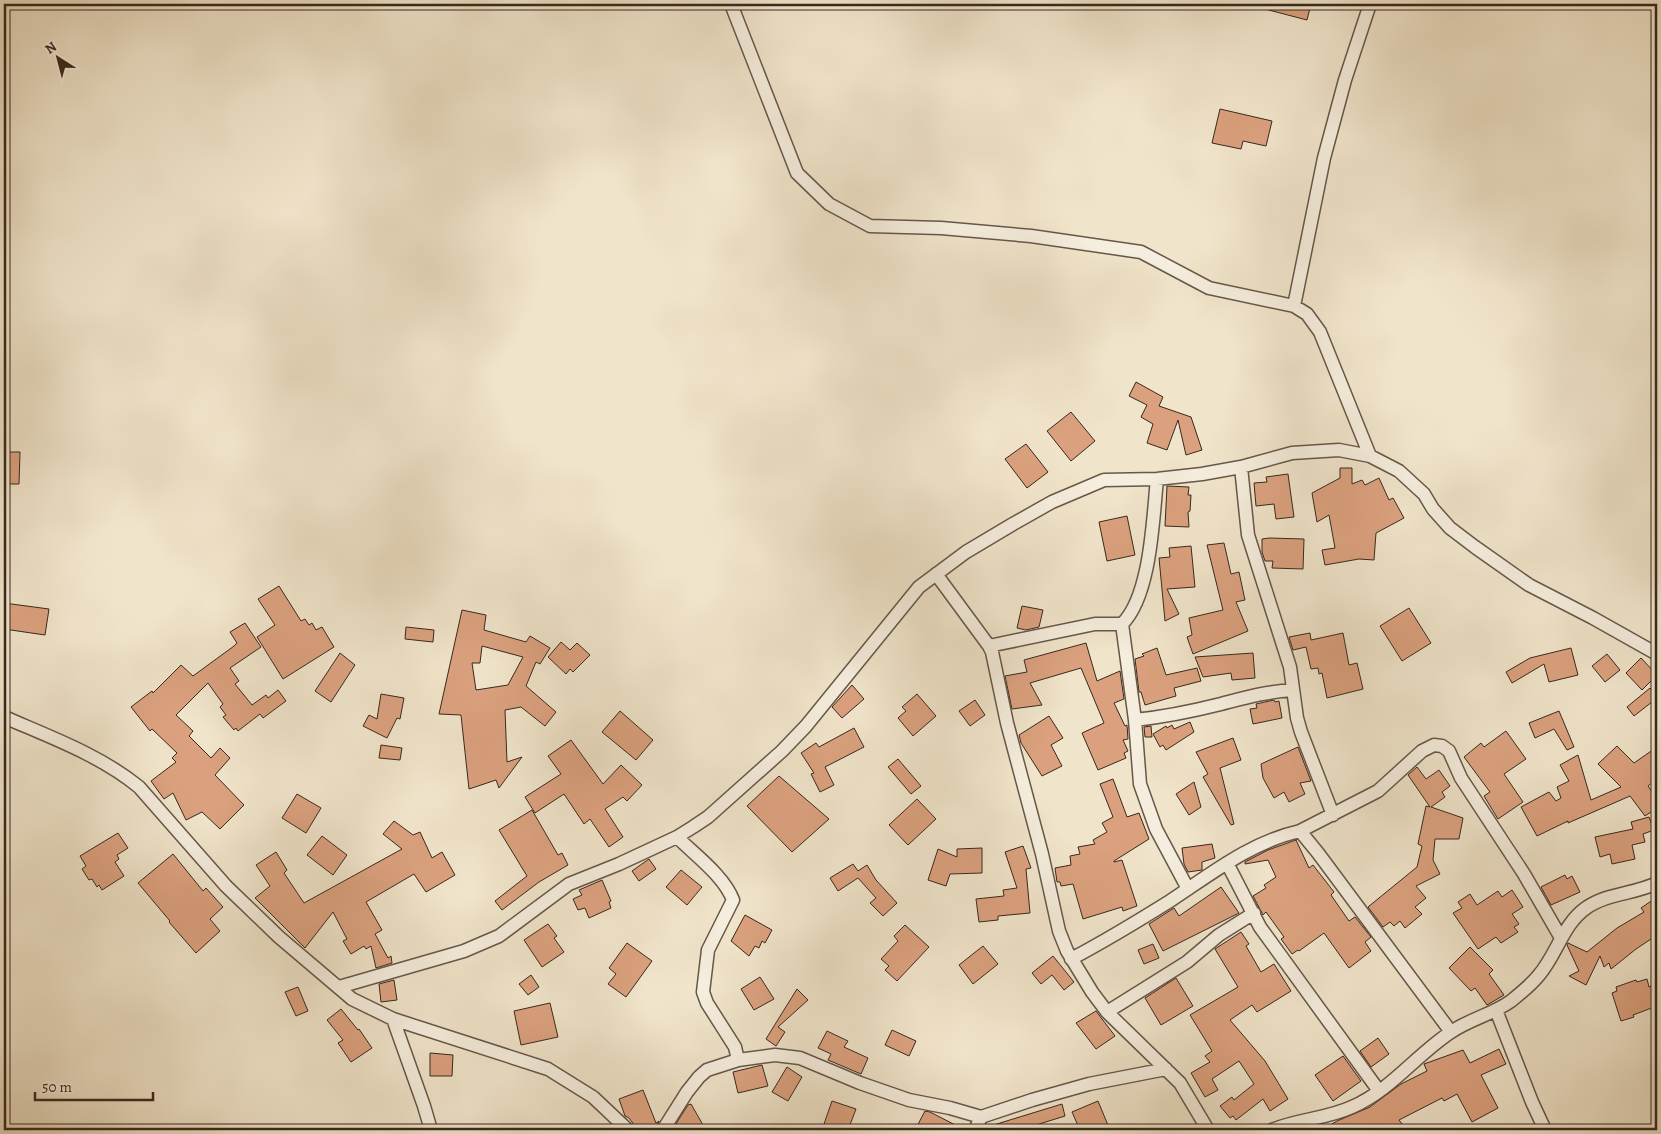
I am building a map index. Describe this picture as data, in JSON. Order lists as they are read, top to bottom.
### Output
{
  "scale_bar": "50 m",
  "north": "top left"
}
